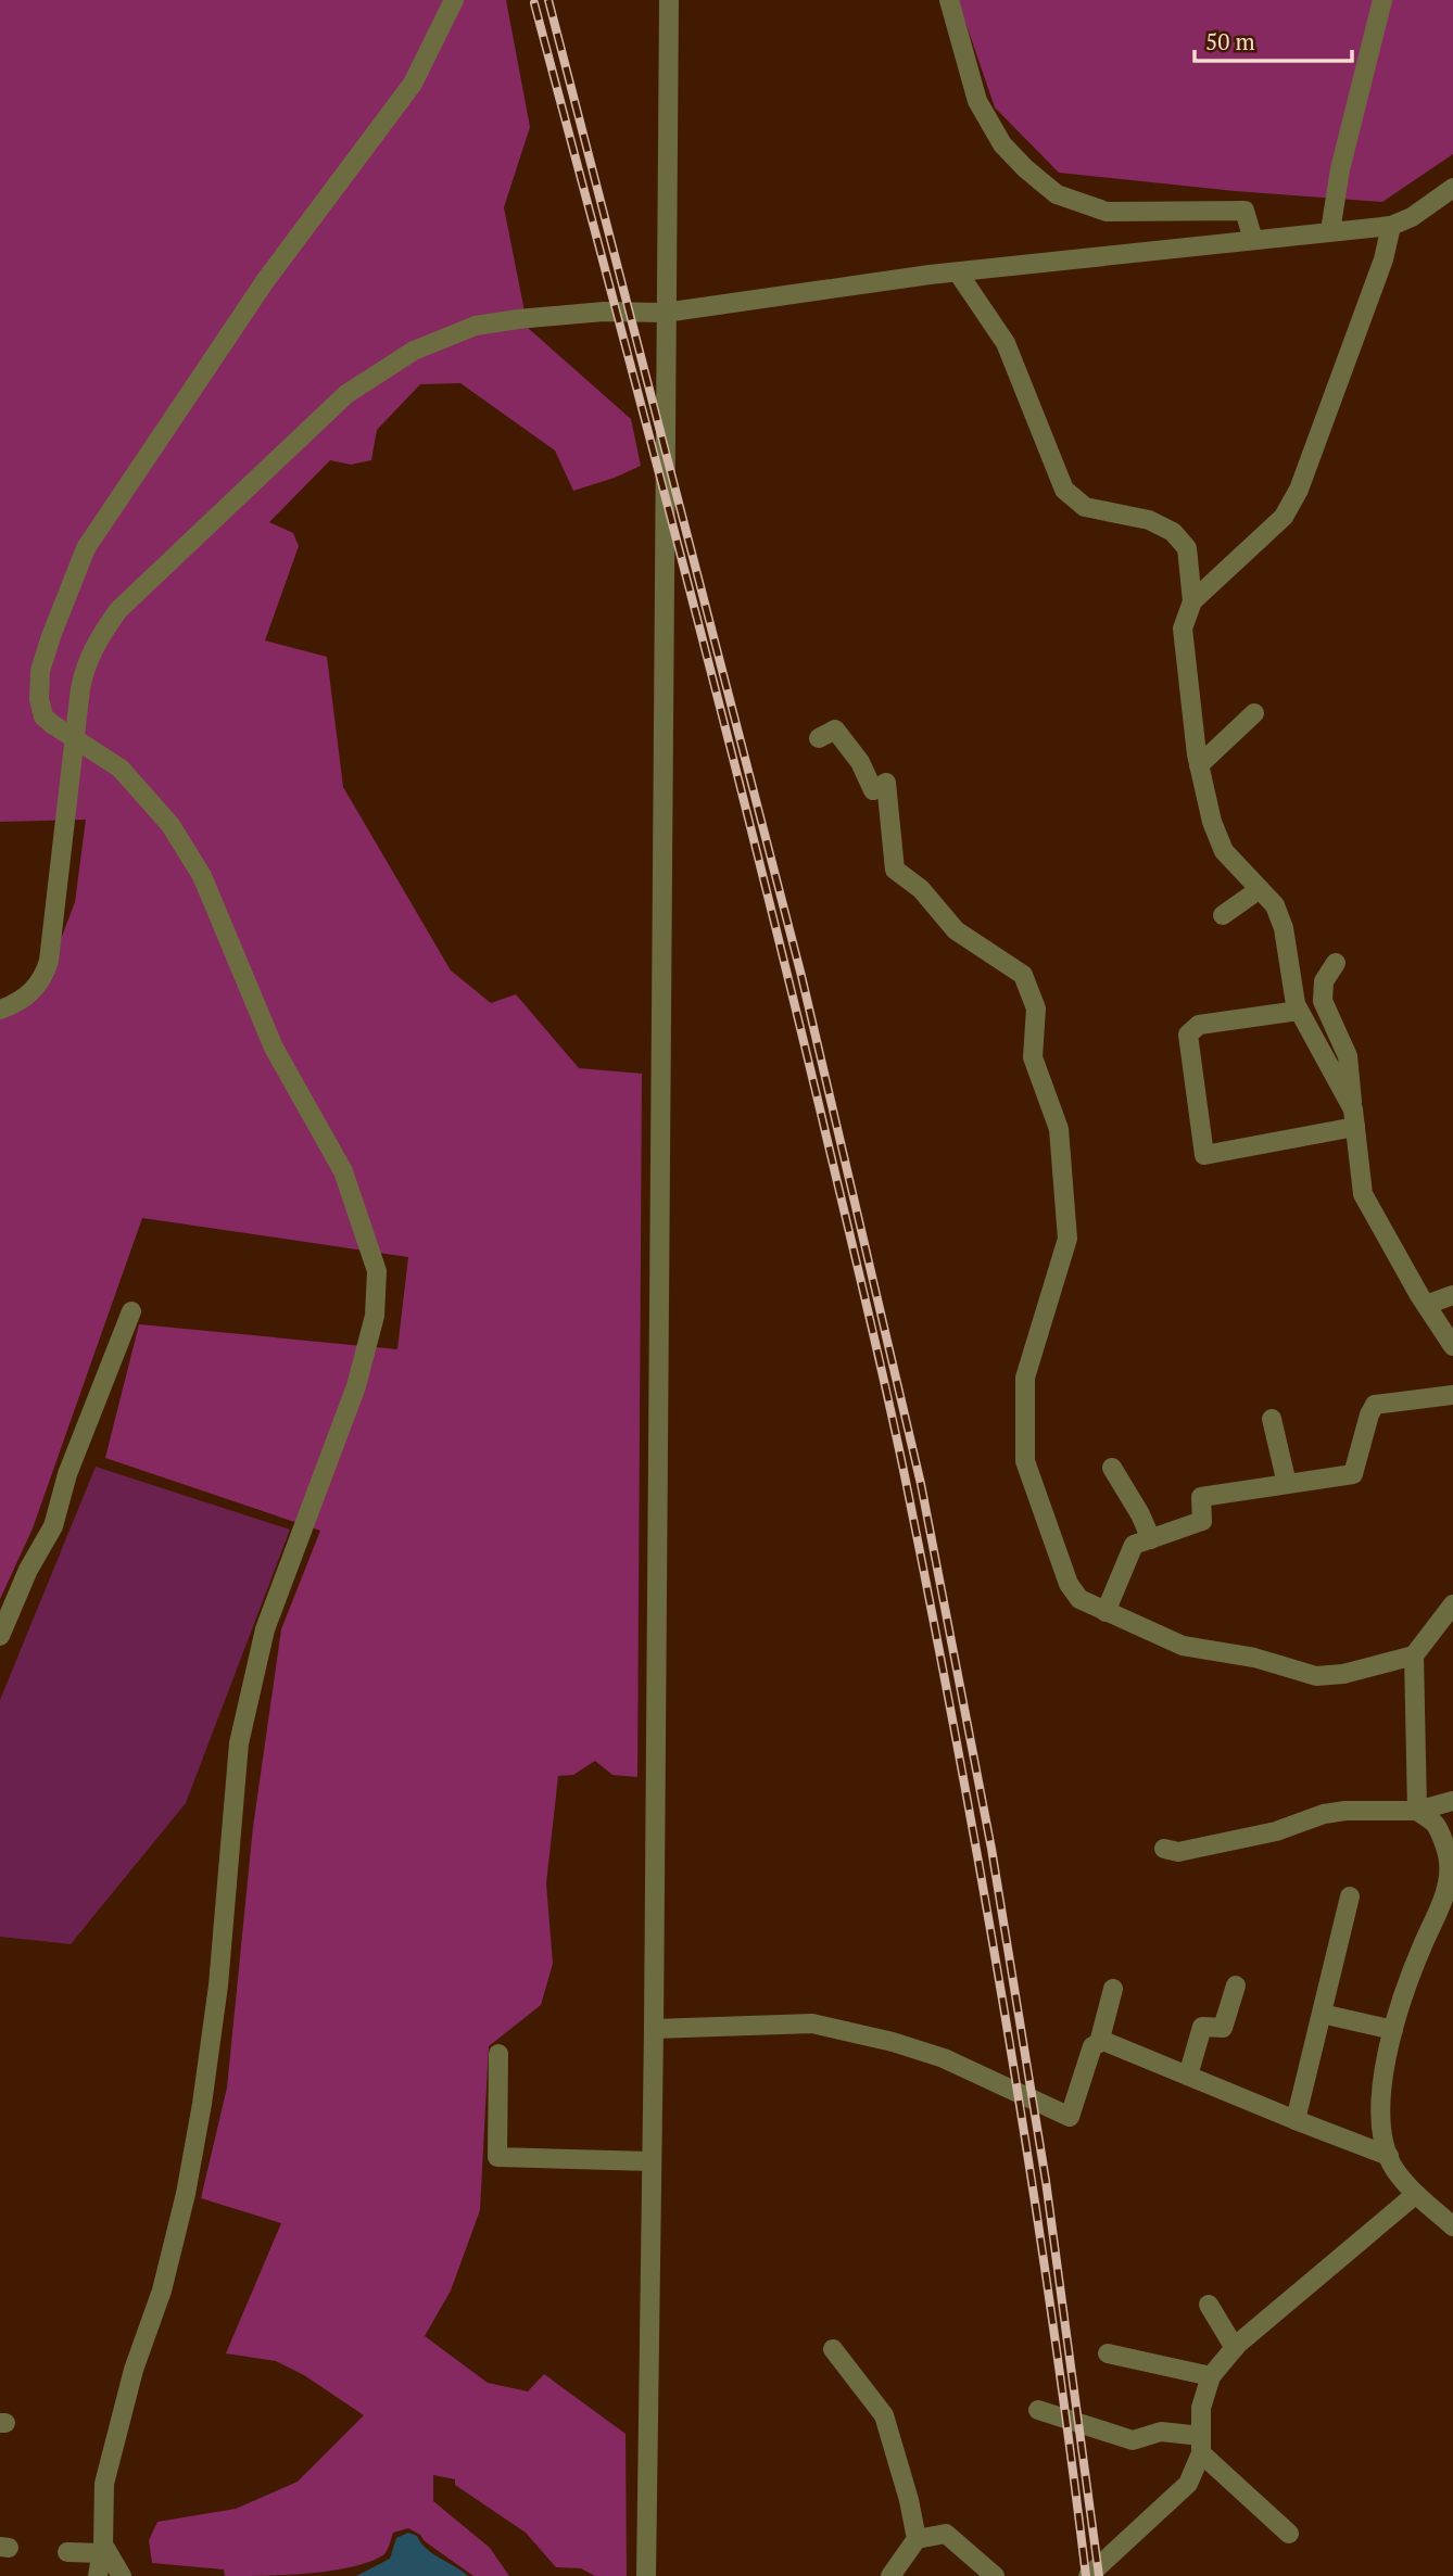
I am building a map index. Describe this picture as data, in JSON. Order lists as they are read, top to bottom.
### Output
{
  "scale_bar": "50 m"
}
